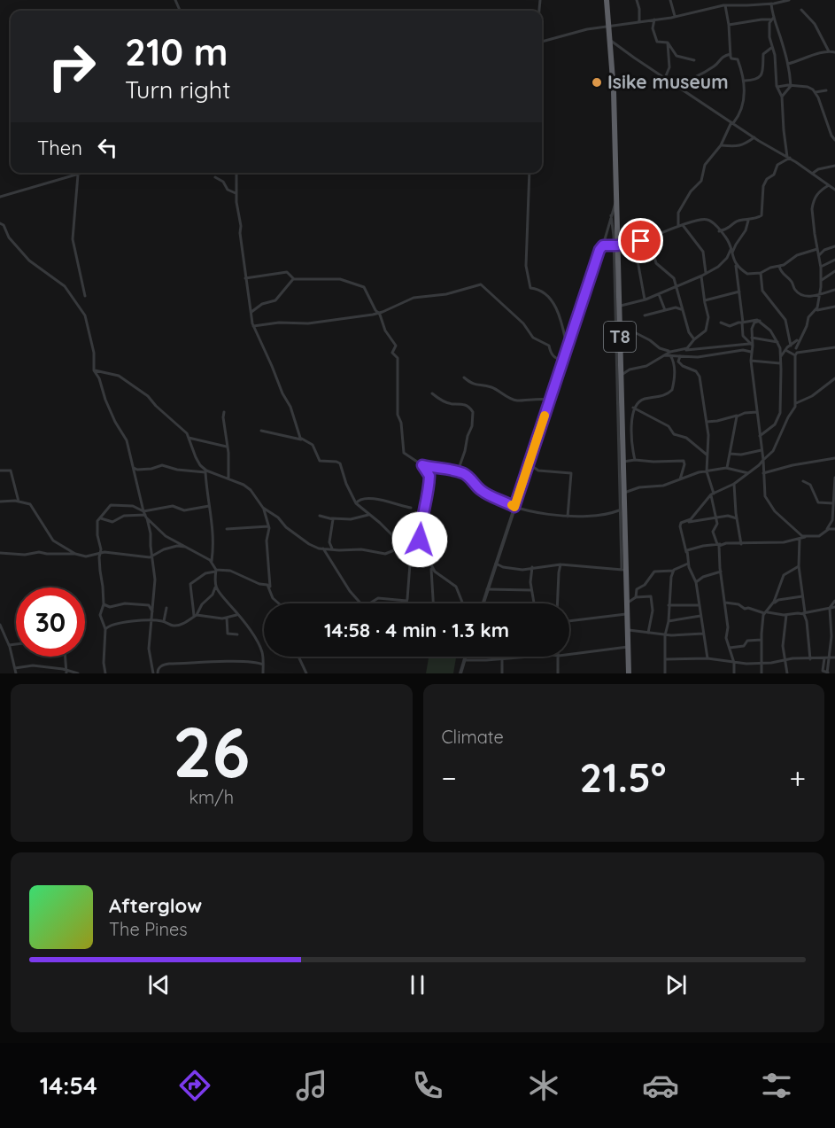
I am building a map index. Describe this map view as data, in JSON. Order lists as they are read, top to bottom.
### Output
{
  "streets": {
    "highway": ["T8"]
  },
  "places": ["Isike museum"],
  "page": {
    "turn": ["210 m", "Turn right"],
    "then": "Then",
    "limit": "30",
    "trip": "14:58 · 4 min · 1.3 km",
    "tile": [
      ["26", "km/h"],
      "Climate"
    ],
    "heat": ["−", "21.5°", "+"],
    "song": ["Afterglow", "The Pines"],
    "tabs": "14:54"
  }
}
